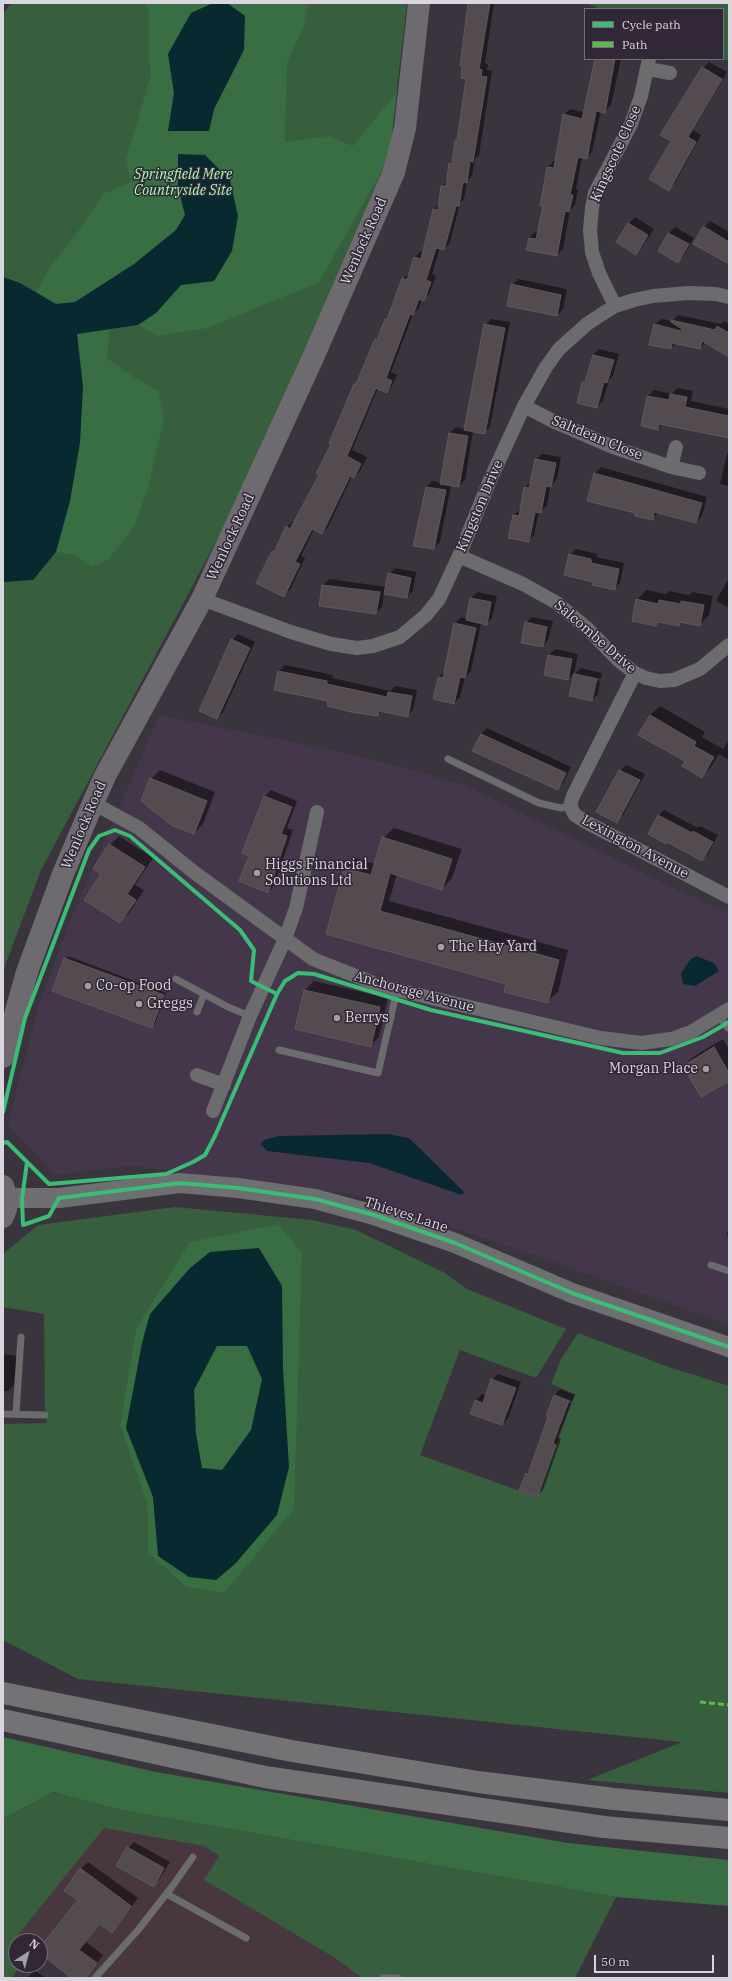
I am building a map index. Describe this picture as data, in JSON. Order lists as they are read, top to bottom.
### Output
{
  "streets": {
    "main road": ["Wenlock Road", "Thieves Lane"],
    "street": [
      "Kingscote Close",
      "Saltdean Close",
      "Kingston Drive",
      "Salcombe Drive",
      "Lexington Avenue",
      "Anchorage Avenue"
    ]
  },
  "crossings": [
    ["Kingscote Close", "Kingston Drive"],
    ["Wenlock Road", "Kingston Drive"],
    ["Wenlock Road", "Anchorage Avenue"],
    ["Saltdean Close", "Kingston Drive"],
    ["Kingston Drive", "Salcombe Drive"],
    ["Salcombe Drive", "Lexington Avenue"]
  ],
  "parks": ["Springfield Mere Countryside Site"],
  "places": [
    "Higgs Financial Solutions Ltd",
    "The Hay Yard",
    "Co-op Food",
    "Greggs",
    "Berrys",
    "Morgan Place"
  ],
  "legend": ["Cycle path", "Path"],
  "scale_bar": "50 m",
  "north": "top right"
}
